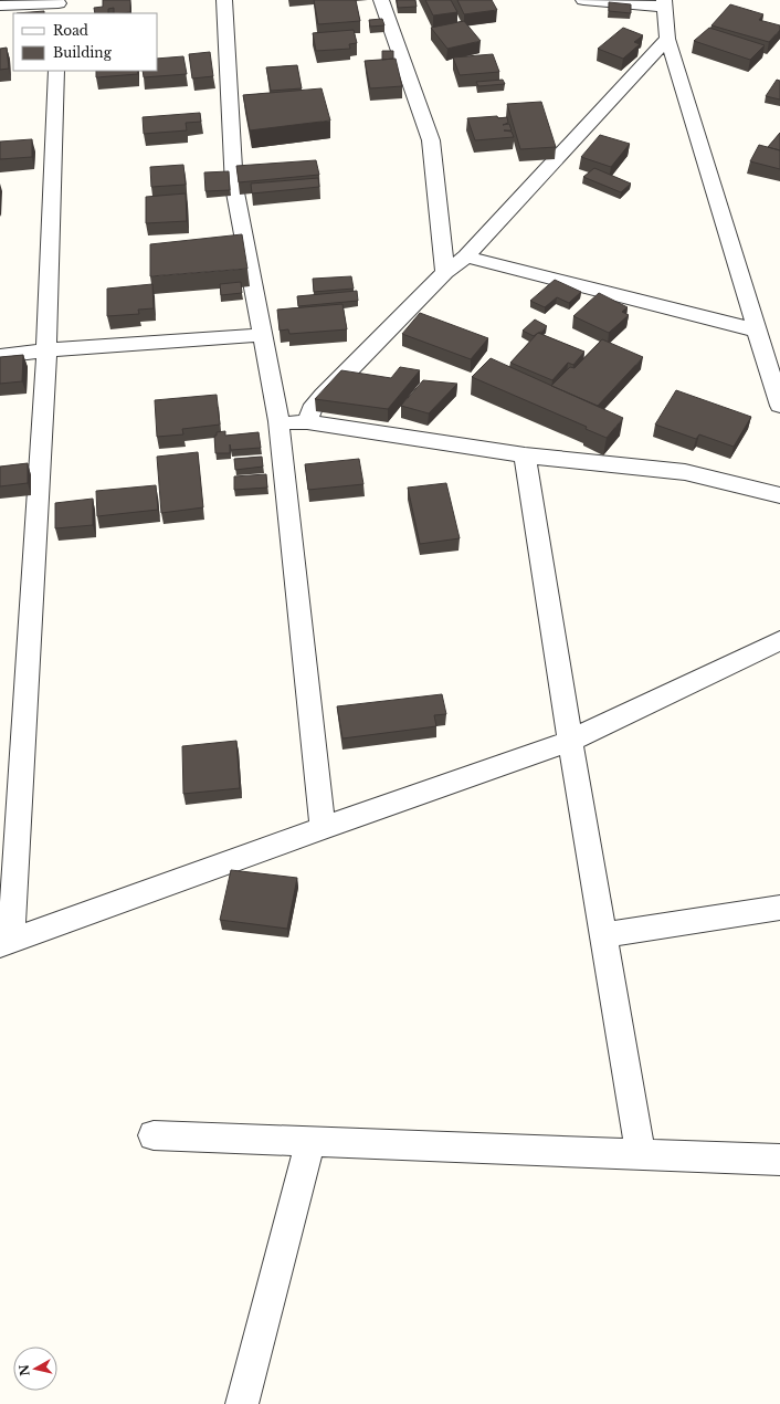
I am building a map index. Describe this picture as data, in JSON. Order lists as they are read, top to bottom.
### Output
{
  "legend": ["Road", "Building"],
  "north": "left"
}
